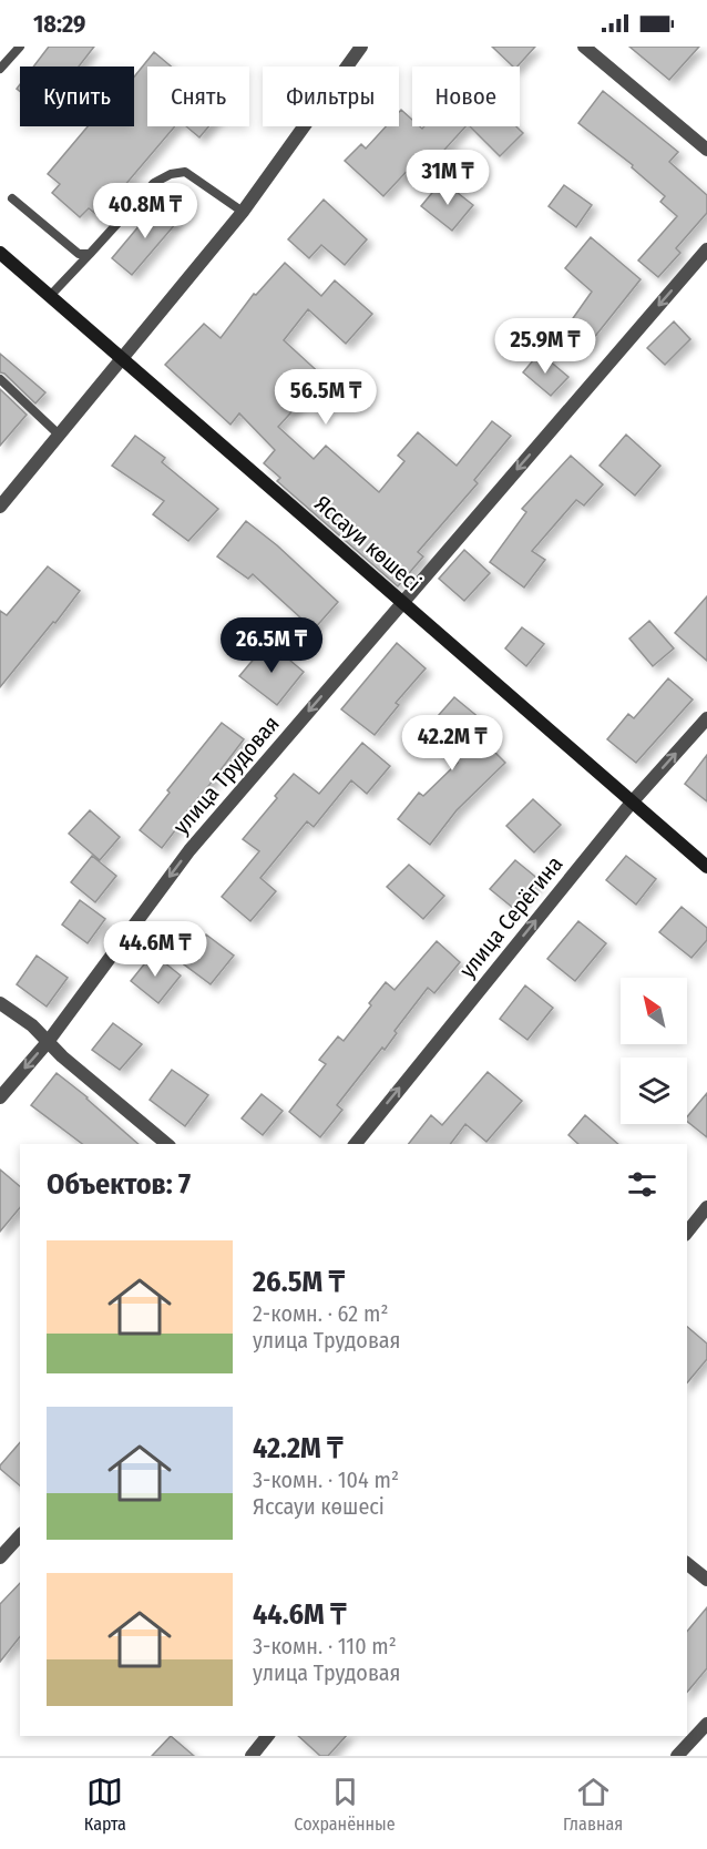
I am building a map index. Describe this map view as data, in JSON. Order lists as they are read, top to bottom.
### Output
{
  "streets": {
    "main road": ["Яссауи көшесі"],
    "street": ["улица Трудовая", "улица Серёгина"]
  },
  "crossings": [
    ["Яссауи көшесі", "улица Трудовая"],
    ["Яссауи көшесі", "улица Серёгина"]
  ],
  "one_way": ["улица Трудовая", "улица Серёгина"],
  "north": "top left",
  "page": {
    "status": "18:29",
    "chip": [
      "Купить",
      "Снять",
      "Фильтры",
      "Новое"
    ],
    "price": [
      "31M ₸",
      "40.8M ₸",
      "25.9M ₸",
      "56.5M ₸",
      "26.5M ₸",
      "42.2M ₸",
      "44.6M ₸"
    ],
    "heading": "Объектов: 7",
    "list": [
      {
        "name": "26.5M ₸",
        "note": "2-комн. · 62 m² · улица Трудовая"
      },
      {
        "name": "42.2M ₸",
        "note": "3-комн. · 104 m² · Яссауи көшесі"
      },
      {
        "name": "44.6M ₸",
        "note": "3-комн. · 110 m² · улица Трудовая"
      }
    ],
    "tabs": ["Карта", "Сохранённые", "Главная"]
  }
}
